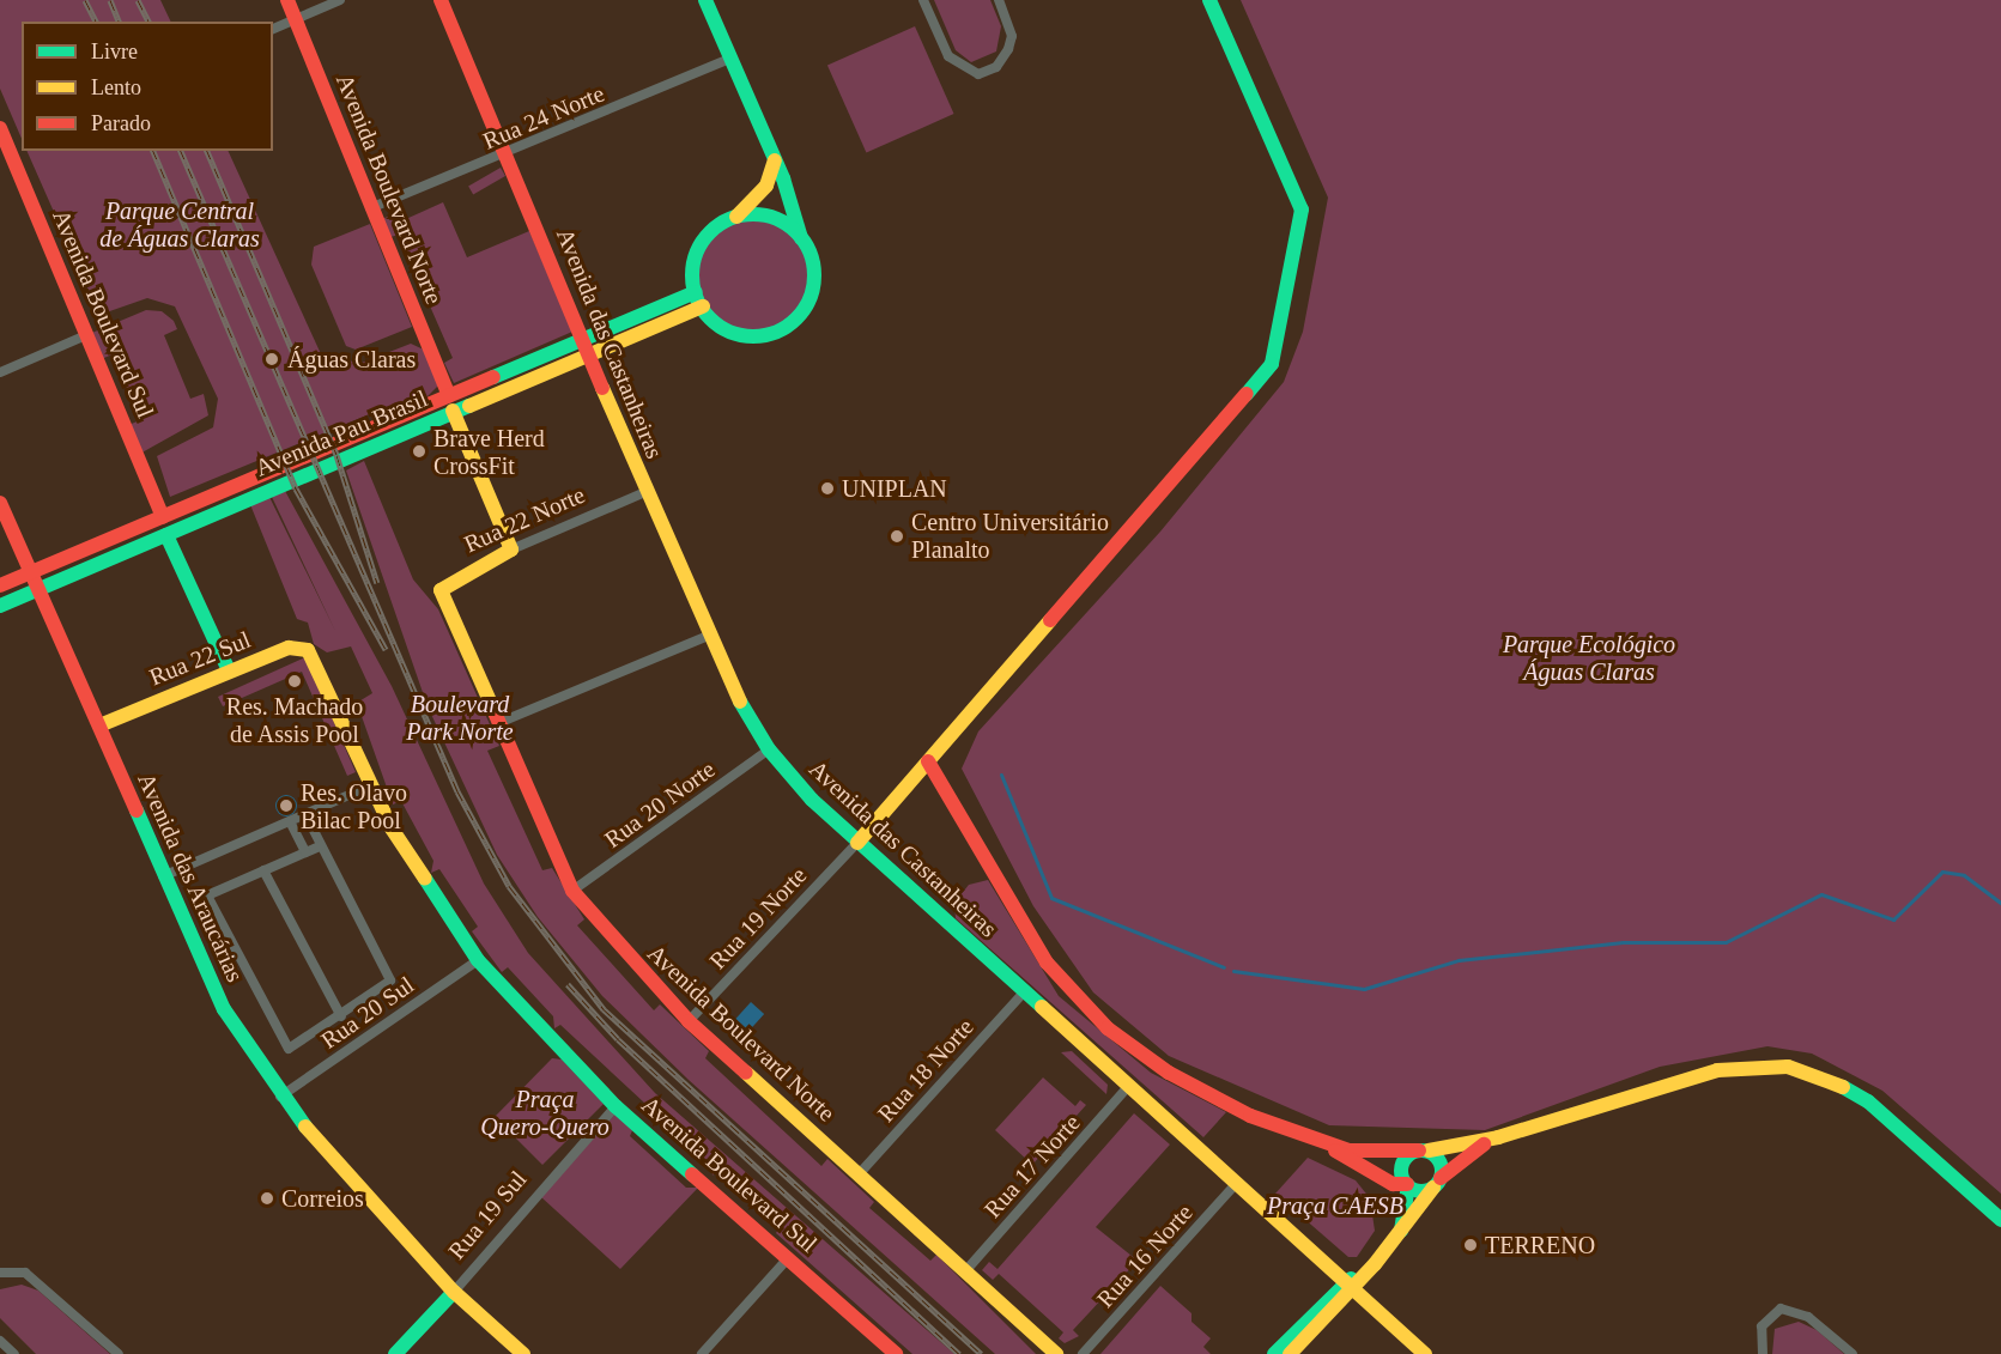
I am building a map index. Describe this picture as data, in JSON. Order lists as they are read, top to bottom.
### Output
{
  "streets": {
    "street": [
      "Rua 24 Norte",
      "Avenida Boulevard Norte",
      "Avenida Boulevard Sul",
      "Avenida das Castanheiras",
      "Avenida Pau Brasil",
      "Rua 22 Norte",
      "Rua 22 Sul",
      "Rua 20 Norte",
      "Avenida das Araucárias",
      "Rua 19 Norte",
      "Rua 20 Sul",
      "Rua 18 Norte",
      "Rua 17 Norte",
      "Rua 19 Sul",
      "Rua 16 Norte"
    ]
  },
  "crossings": [
    ["Rua 24 Norte", "Avenida Boulevard Norte"],
    ["Rua 24 Norte", "Avenida das Castanheiras"],
    ["Avenida Boulevard Norte", "Avenida Pau Brasil"],
    ["Avenida Boulevard Norte", "Rua 22 Norte"],
    ["Avenida Boulevard Norte", "Rua 20 Norte"],
    ["Avenida Boulevard Norte", "Rua 19 Norte"],
    ["Avenida Boulevard Norte", "Rua 18 Norte"],
    ["Avenida Boulevard Norte", "Rua 17 Norte"],
    ["Avenida Boulevard Sul", "Avenida Pau Brasil"],
    ["Avenida Boulevard Sul", "Rua 22 Sul"],
    ["Avenida Boulevard Sul", "Rua 20 Sul"],
    ["Avenida Boulevard Sul", "Rua 19 Sul"],
    ["Avenida das Castanheiras", "Avenida Pau Brasil"],
    ["Avenida das Castanheiras", "Rua 22 Norte"],
    ["Avenida das Castanheiras", "Rua 20 Norte"],
    ["Avenida das Castanheiras", "Rua 19 Norte"],
    ["Avenida das Castanheiras", "Rua 18 Norte"],
    ["Avenida das Castanheiras", "Rua 17 Norte"],
    ["Avenida das Castanheiras", "Rua 16 Norte"],
    ["Avenida Pau Brasil", "Avenida das Araucárias"],
    ["Rua 22 Sul", "Avenida das Araucárias"],
    ["Avenida das Araucárias", "Rua 20 Sul"],
    ["Avenida das Araucárias", "Rua 19 Sul"]
  ],
  "parks": [
    "Parque Central de Águas Claras",
    "Parque Ecológico Águas Claras",
    "Boulevard Park Norte",
    "Praça Quero-Quero",
    "Praça CAESB"
  ],
  "places": [
    "Águas Claras",
    "Brave Herd CrossFit",
    "UNIPLAN",
    "Centro Universitário Planalto",
    "Res. Machado de Assis Pool",
    "Res. Olavo Bilac Pool",
    "Correios",
    "TERRENO"
  ],
  "legend": ["Livre", "Lento", "Parado"]
}
